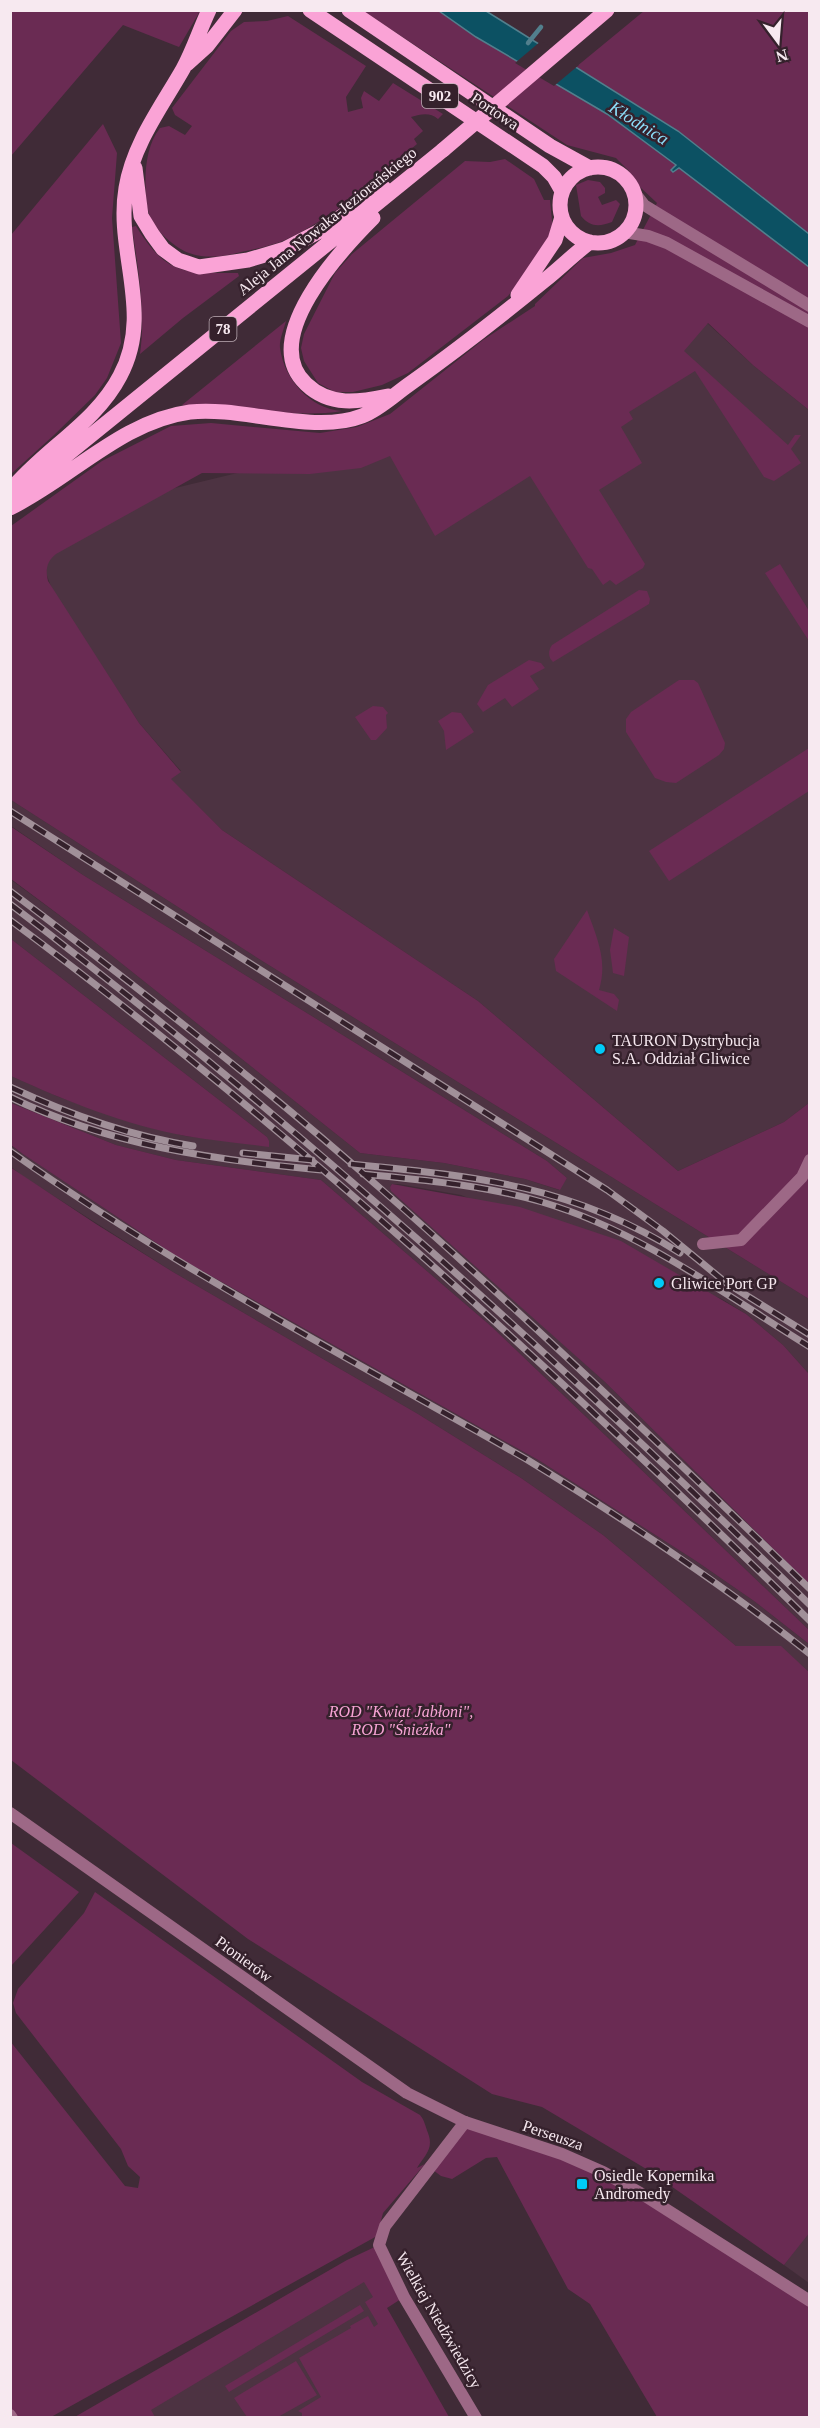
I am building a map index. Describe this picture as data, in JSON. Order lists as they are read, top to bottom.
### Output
{
  "streets": {
    "main road": [
      "902",
      "Portowa",
      "Aleja Jana Nowaka-Jeziorańskiego",
      "78"
    ],
    "street": ["Pionierów", "Perseusza", "Wielkiej Niedźwiedzicy"]
  },
  "crossings": [
    ["902", "Portowa"],
    ["Pionierów", "Perseusza"],
    ["Pionierów", "Wielkiej Niedźwiedzicy"],
    ["Perseusza", "Wielkiej Niedźwiedzicy"]
  ],
  "water": ["Kłodnica"],
  "parks": ["ROD \"Kwiat Jabłoni\", ROD \"Śnieżka\""],
  "places": {
    "other": ["TAURON Dystrybucja S.A. Oddział Gliwice", "Gliwice Port GP"],
    "transit": ["Osiedle Kopernika Andromedy"]
  },
  "north": "bottom"
}
